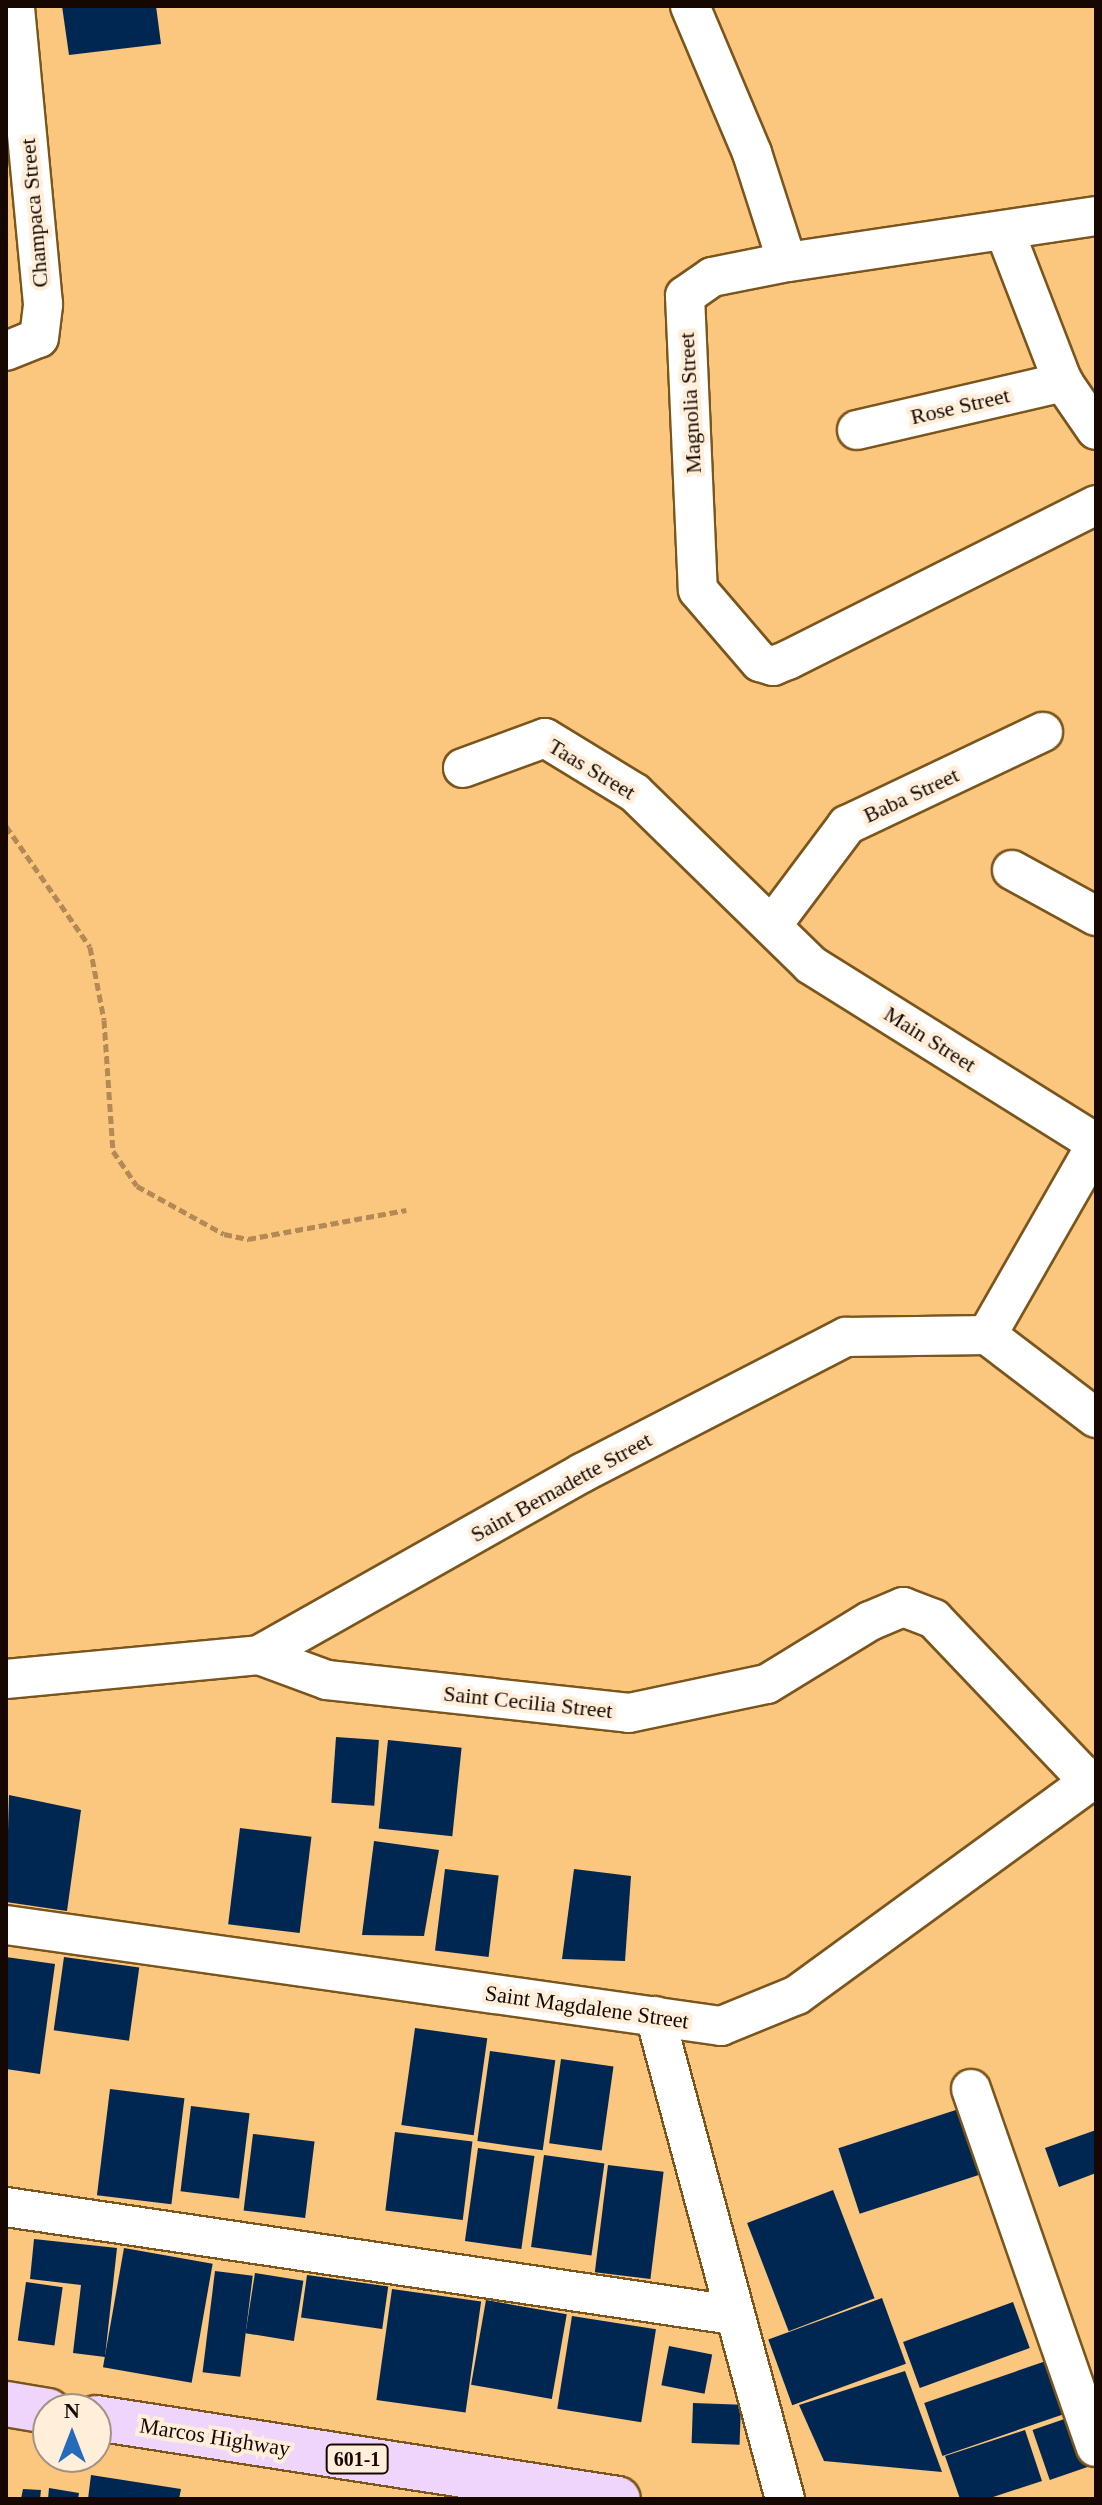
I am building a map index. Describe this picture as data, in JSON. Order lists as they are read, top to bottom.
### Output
{
  "streets": {
    "main road": ["Marcos Highway", "601-1"],
    "street": [
      "Champaca Street",
      "Magnolia Street",
      "Rose Street",
      "Taas Street",
      "Baba Street",
      "Main Street",
      "Saint Bernadette Street",
      "Saint Cecilia Street",
      "Saint Magdalene Street"
    ]
  },
  "crossings": [
    ["Taas Street", "Baba Street"],
    ["Taas Street", "Main Street"],
    ["Baba Street", "Main Street"],
    ["Main Street", "Saint Bernadette Street"],
    ["Saint Bernadette Street", "Saint Cecilia Street"],
    ["Saint Cecilia Street", "Saint Magdalene Street"]
  ],
  "north": "top"
}
